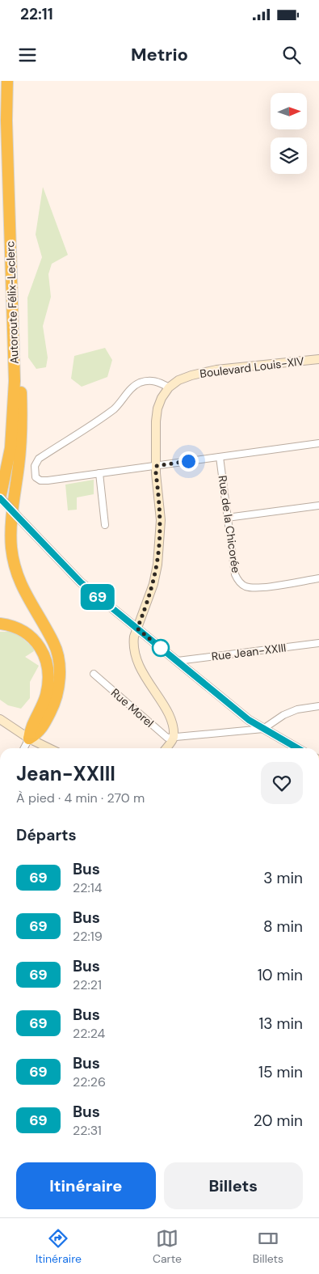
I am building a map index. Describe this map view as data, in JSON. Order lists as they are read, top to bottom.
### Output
{
  "streets": {
    "highway": ["Autoroute Félix-Leclerc"],
    "main road": ["Boulevard Louis-XIV"],
    "street": ["Rue de la Chicorée", "Rue Jean-XXIII", "Rue Morel"]
  },
  "lines": ["bus line 69"],
  "north": "right",
  "page": {
    "status": "22:11",
    "header": "Metrio",
    "on_map": "69",
    "heading": [
      ["Jean-XXIII", "À pied · 4 min · 270 m"],
      "Départs"
    ],
    "list": [
      {
        "mark": "69",
        "name": "Bus",
        "note": "22:14",
        "value": "3 min"
      },
      {
        "mark": "69",
        "name": "Bus",
        "note": "22:19",
        "value": "8 min"
      },
      {
        "mark": "69",
        "name": "Bus",
        "note": "22:21",
        "value": "10 min"
      },
      {
        "mark": "69",
        "name": "Bus",
        "note": "22:24",
        "value": "13 min"
      },
      {
        "mark": "69",
        "name": "Bus",
        "note": "22:26",
        "value": "15 min"
      },
      {
        "mark": "69",
        "name": "Bus",
        "note": "22:31",
        "value": "20 min"
      }
    ],
    "buttons": ["Itinéraire", "Billets"],
    "tabs": ["Itinéraire", "Carte", "Billets"]
  }
}
